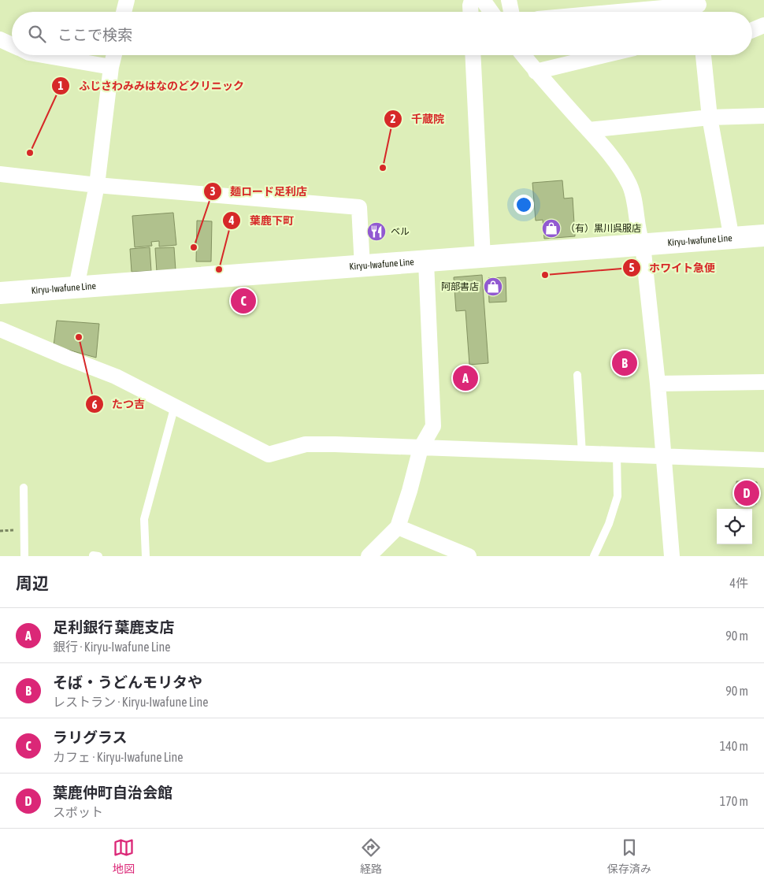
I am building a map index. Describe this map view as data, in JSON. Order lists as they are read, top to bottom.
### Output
{
  "streets": {
    "main road": ["Kiryu-Iwafune Line"]
  },
  "places": {
    "other": [
      "ふじさわみみはなのどクリニック",
      "千蔵院",
      "麺ロード足利店",
      "葉鹿下町",
      "ホワイト急便",
      "たつ吉"
    ],
    "shop": ["（有）黒川呉服店", "阿部書店"],
    "restaurant": ["ベル"]
  },
  "page": {
    "search": "ここで検索",
    "pins": [
      "C",
      "B",
      "A",
      "D"
    ],
    "heading": ["周辺", "4件"],
    "list": [
      {
        "mark": "A",
        "name": "足利銀行 葉鹿支店",
        "note": "銀行 · Kiryu-Iwafune Line",
        "value": "90 m"
      },
      {
        "mark": "B",
        "name": "そば・うどんモリタや",
        "note": "レストラン · Kiryu-Iwafune Line",
        "value": "90 m"
      },
      {
        "mark": "C",
        "name": "ラリグラス",
        "note": "カフェ · Kiryu-Iwafune Line",
        "value": "140 m"
      },
      {
        "mark": "D",
        "name": "葉鹿仲町自治会館",
        "note": "スポット",
        "value": "170 m"
      }
    ],
    "nav": ["地図", "経路", "保存済み"]
  }
}
